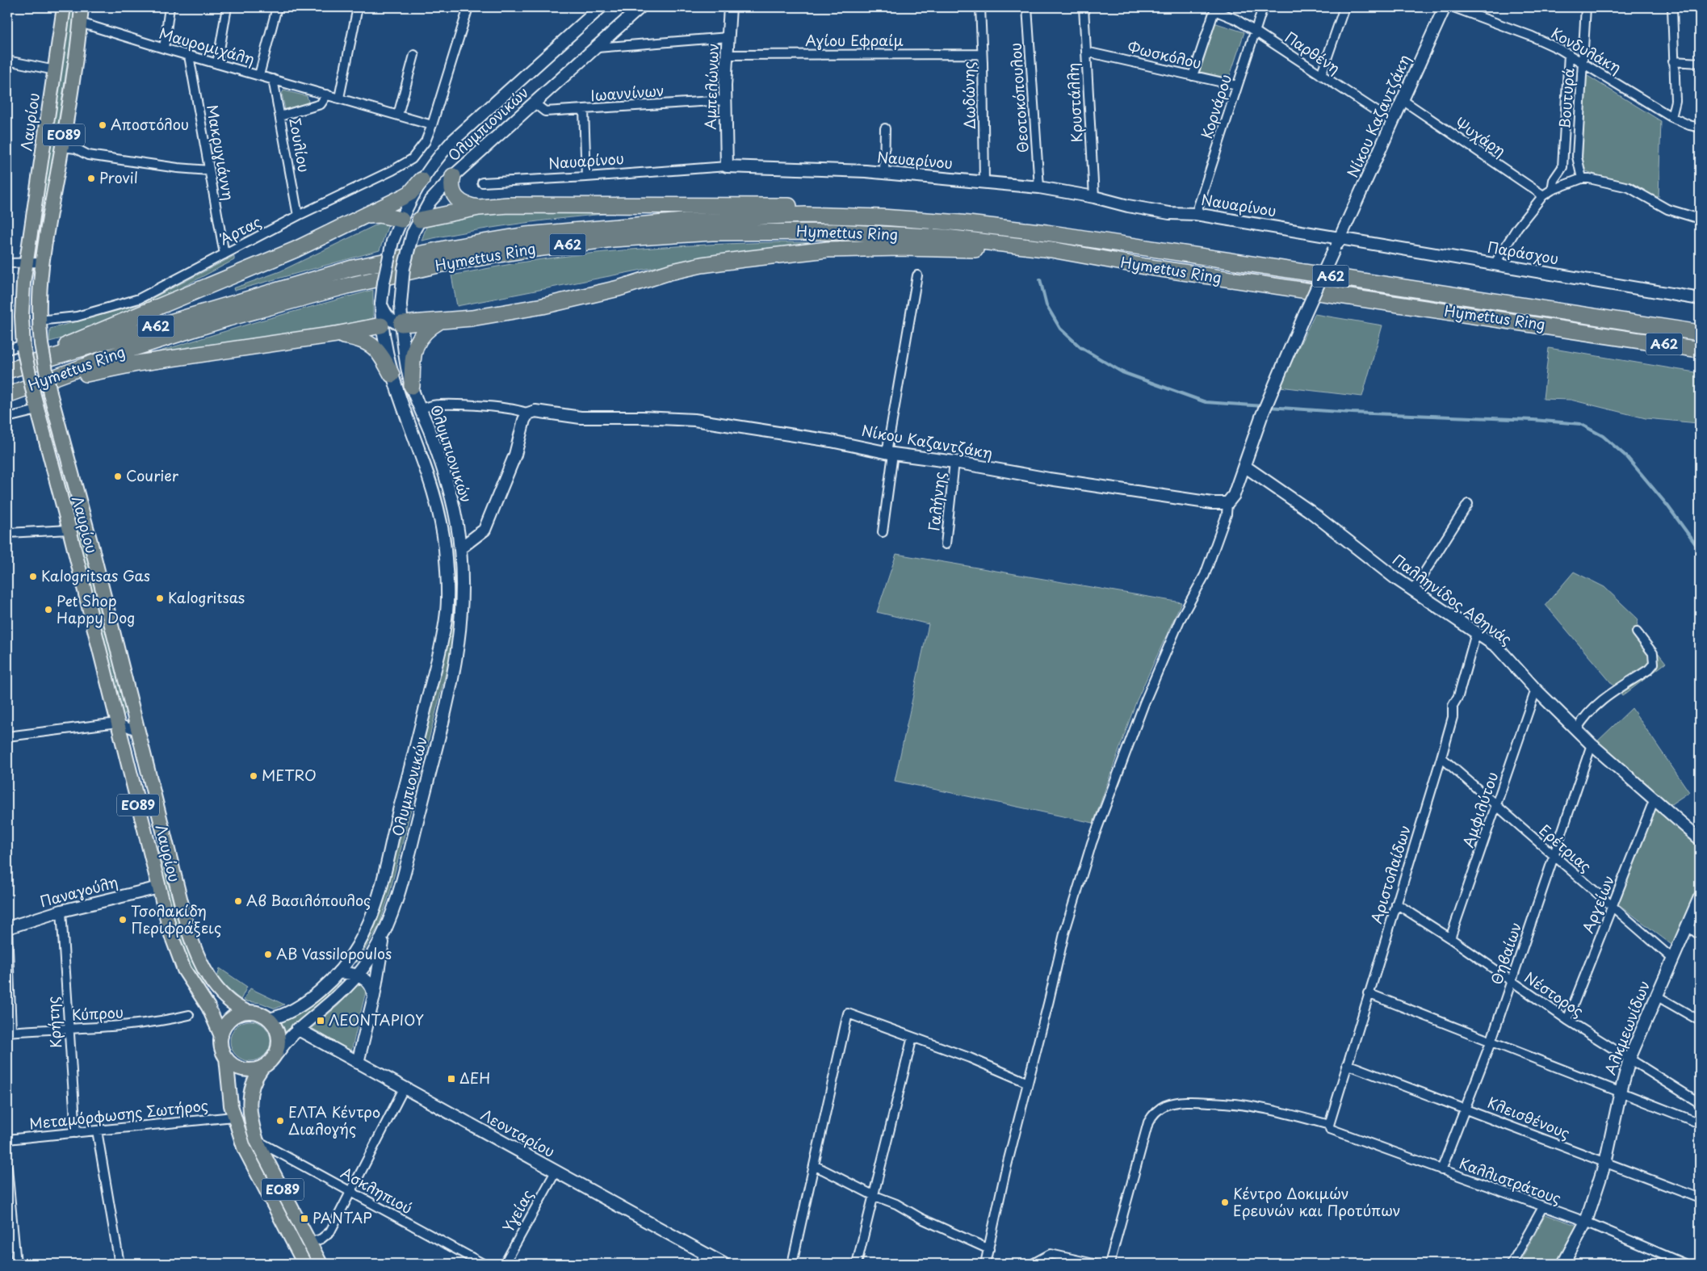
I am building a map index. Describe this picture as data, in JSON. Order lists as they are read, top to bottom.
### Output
{
  "streets": {
    "highway": ["Hymettus Ring", "Α62"],
    "main road": ["Λαυρίου", "ΕΟ89"],
    "street": [
      "Αγίου Εφραίμ",
      "Μαυρομιχάλη",
      "Κονδυλάκη",
      "Παρθένη",
      "Φωσκόλου",
      "Αμπελώνων",
      "Ιωαννίνων",
      "Δωδώνης",
      "Θεοτοκόπουλου",
      "Βουτυρά",
      "Κρυστάλλη",
      "Κορνάρου",
      "Νίκου Καζαντζάκη",
      "Ολυμπιονικών",
      "Ψυχάρη",
      "Σουλίου",
      "Μακρυγιάννη",
      "Ναυαρίνου",
      "Άρτας",
      "Παράσχου",
      "Γαλήνης",
      "Παλληνίδος Αθηνάς",
      "Αμφιλύτου",
      "Ερέτριας",
      "Αριστολαίδων",
      "Παναγούλη",
      "Αργείων",
      "Θηβαίων",
      "Νέστορος",
      "Κύπρου",
      "Κρήτης",
      "Αλκμεωνίδων",
      "Μεταμόρφωσης Σωτήρος",
      "Κλεισθένους",
      "Λεονταρίου",
      "Καλλιστράτους",
      "Ασκληπιού",
      "Υγείας"
    ]
  },
  "crossings": [
    ["Αγίου Εφραίμ", "Αμπελώνων"],
    ["Αγίου Εφραίμ", "Δωδώνης"],
    ["Μαυρομιχάλη", "Λαυρίου"],
    ["Μαυρομιχάλη", "Σουλίου"],
    ["Μαυρομιχάλη", "Μακρυγιάννη"],
    ["Μαυρομιχάλη", "Άρτας"],
    ["Κονδυλάκη", "Βουτυρά"],
    ["Παρθένη", "Φωσκόλου"],
    ["Παρθένη", "Κορνάρου"],
    ["Παρθένη", "Νίκου Καζαντζάκη"],
    ["Φωσκόλου", "Κρυστάλλη"],
    ["Φωσκόλου", "Κορνάρου"],
    ["Αμπελώνων", "Ιωαννίνων"],
    ["Αμπελώνων", "Ναυαρίνου"],
    ["Ιωαννίνων", "Ολυμπιονικών"],
    ["Δωδώνης", "Ναυαρίνου"],
    ["Θεοτοκόπουλου", "Ναυαρίνου"],
    ["Κρυστάλλη", "Ναυαρίνου"],
    ["Κορνάρου", "Ναυαρίνου"],
    ["Νίκου Καζαντζάκη", "Ψυχάρη"],
    ["Νίκου Καζαντζάκη", "Ναυαρίνου"],
    ["Νίκου Καζαντζάκη", "Παράσχου"],
    ["Νίκου Καζαντζάκη", "Γαλήνης"],
    ["Νίκου Καζαντζάκη", "Παλληνίδος Αθηνάς"],
    ["Λαυρίου", "Ολυμπιονικών"],
    ["Λαυρίου", "ΕΟ89"],
    ["Λαυρίου", "Άρτας"],
    ["Λαυρίου", "Παναγούλη"],
    ["Λαυρίου", "Μεταμόρφωσης Σωτήρος"],
    ["Ολυμπιονικών", "ΕΟ89"],
    ["Ολυμπιονικών", "Λεονταρίου"],
    ["ΕΟ89", "Ασκληπιού"],
    ["Σουλίου", "Άρτας"],
    ["Μακρυγιάννη", "Άρτας"],
    ["Ναυαρίνου", "Παράσχου"],
    ["Παλληνίδος Αθηνάς", "Αμφιλύτου"],
    ["Παλληνίδος Αθηνάς", "Αριστολαίδων"],
    ["Παλληνίδος Αθηνάς", "Αργείων"],
    ["Παλληνίδος Αθηνάς", "Θηβαίων"],
    ["Αμφιλύτου", "Ερέτριας"],
    ["Αμφιλύτου", "Νέστορος"],
    ["Ερέτριας", "Αριστολαίδων"],
    ["Ερέτριας", "Αργείων"],
    ["Ερέτριας", "Θηβαίων"],
    ["Ερέτριας", "Αλκμεωνίδων"],
    ["Αριστολαίδων", "Νέστορος"],
    ["Αριστολαίδων", "Κλεισθένους"],
    ["Αριστολαίδων", "Καλλιστράτους"],
    ["Παναγούλη", "Κρήτης"],
    ["Αργείων", "Νέστορος"],
    ["Θηβαίων", "Νέστορος"],
    ["Θηβαίων", "Κλεισθένους"],
    ["Θηβαίων", "Καλλιστράτους"],
    ["Νέστορος", "Αλκμεωνίδων"],
    ["Κύπρου", "Κρήτης"],
    ["Κρήτης", "Μεταμόρφωσης Σωτήρος"],
    ["Αλκμεωνίδων", "Κλεισθένους"],
    ["Αλκμεωνίδων", "Καλλιστράτους"],
    ["Λεονταρίου", "Υγείας"]
  ],
  "places": {
    "other": [
      "Αποστόλου",
      "Provil",
      "Courier",
      "Kalogritsas Gas",
      "Kalogritsas",
      "Pet Shop Happy Dog",
      "METRO",
      "Αβ Βασιλόπουλος",
      "Τσολακίδη Περιφράξεις",
      "AB Vassilopoulos",
      "ΕΛΤΑ Κέντρο Διαλογής",
      "Κέντρο Δοκιμών Ερευνών και Προτύπων"
    ],
    "transit": ["ΛΕΟΝΤΑΡΙΟΥ", "ΔΕΗ", "ΡΑΝΤΑΡ"]
  }
}
